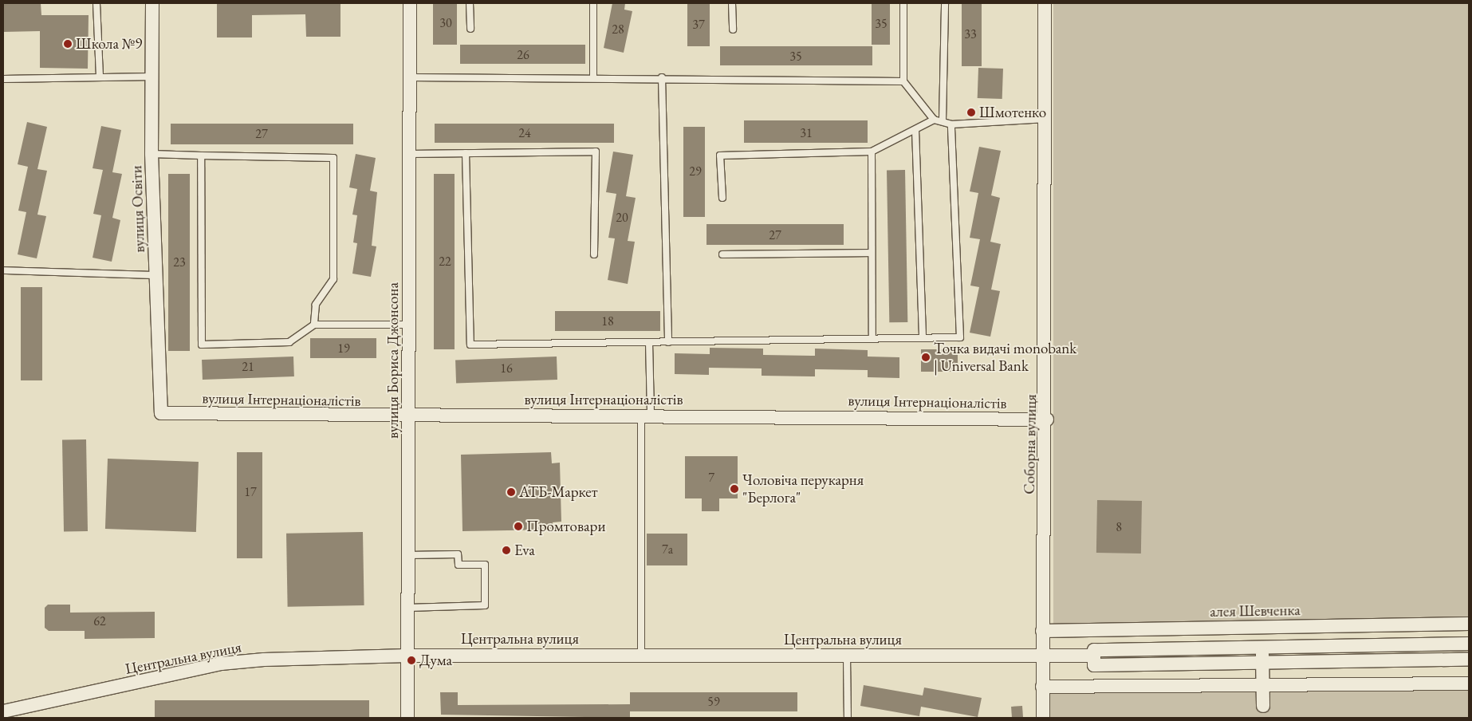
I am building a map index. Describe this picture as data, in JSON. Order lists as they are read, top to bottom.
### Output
{
  "streets": {
    "street": [
      "вулиця Освіти",
      "вулиця Бориса Джонсона",
      "вулиця Інтернаціоналістів",
      "Соборна вулиця",
      "алея Шевченка",
      "Центральна вулиця"
    ]
  },
  "crossings": [
    ["вулиця Освіти", "вулиця Інтернаціоналістів"],
    ["вулиця Бориса Джонсона", "вулиця Інтернаціоналістів"],
    ["вулиця Бориса Джонсона", "Центральна вулиця"],
    ["вулиця Інтернаціоналістів", "Соборна вулиця"],
    ["Соборна вулиця", "алея Шевченка"],
    ["Соборна вулиця", "Центральна вулиця"]
  ],
  "places": [
    "Школа №9",
    "Шмотенко",
    "Точка видачі monobank | Universal Bank",
    "Чоловіча перукарня \"Берлога\"",
    "АТБ-Маркет",
    "Промтовари",
    "Eva",
    "Дума"
  ],
  "house_numbers": [
    "30",
    "35",
    "37",
    "28",
    "33",
    "26",
    "35",
    "24",
    "31",
    "27",
    "29",
    "20",
    "27",
    "22",
    "23",
    "18",
    "19",
    "21",
    "16",
    "7",
    "17",
    "8",
    "7а",
    "62",
    "59"
  ]
}
